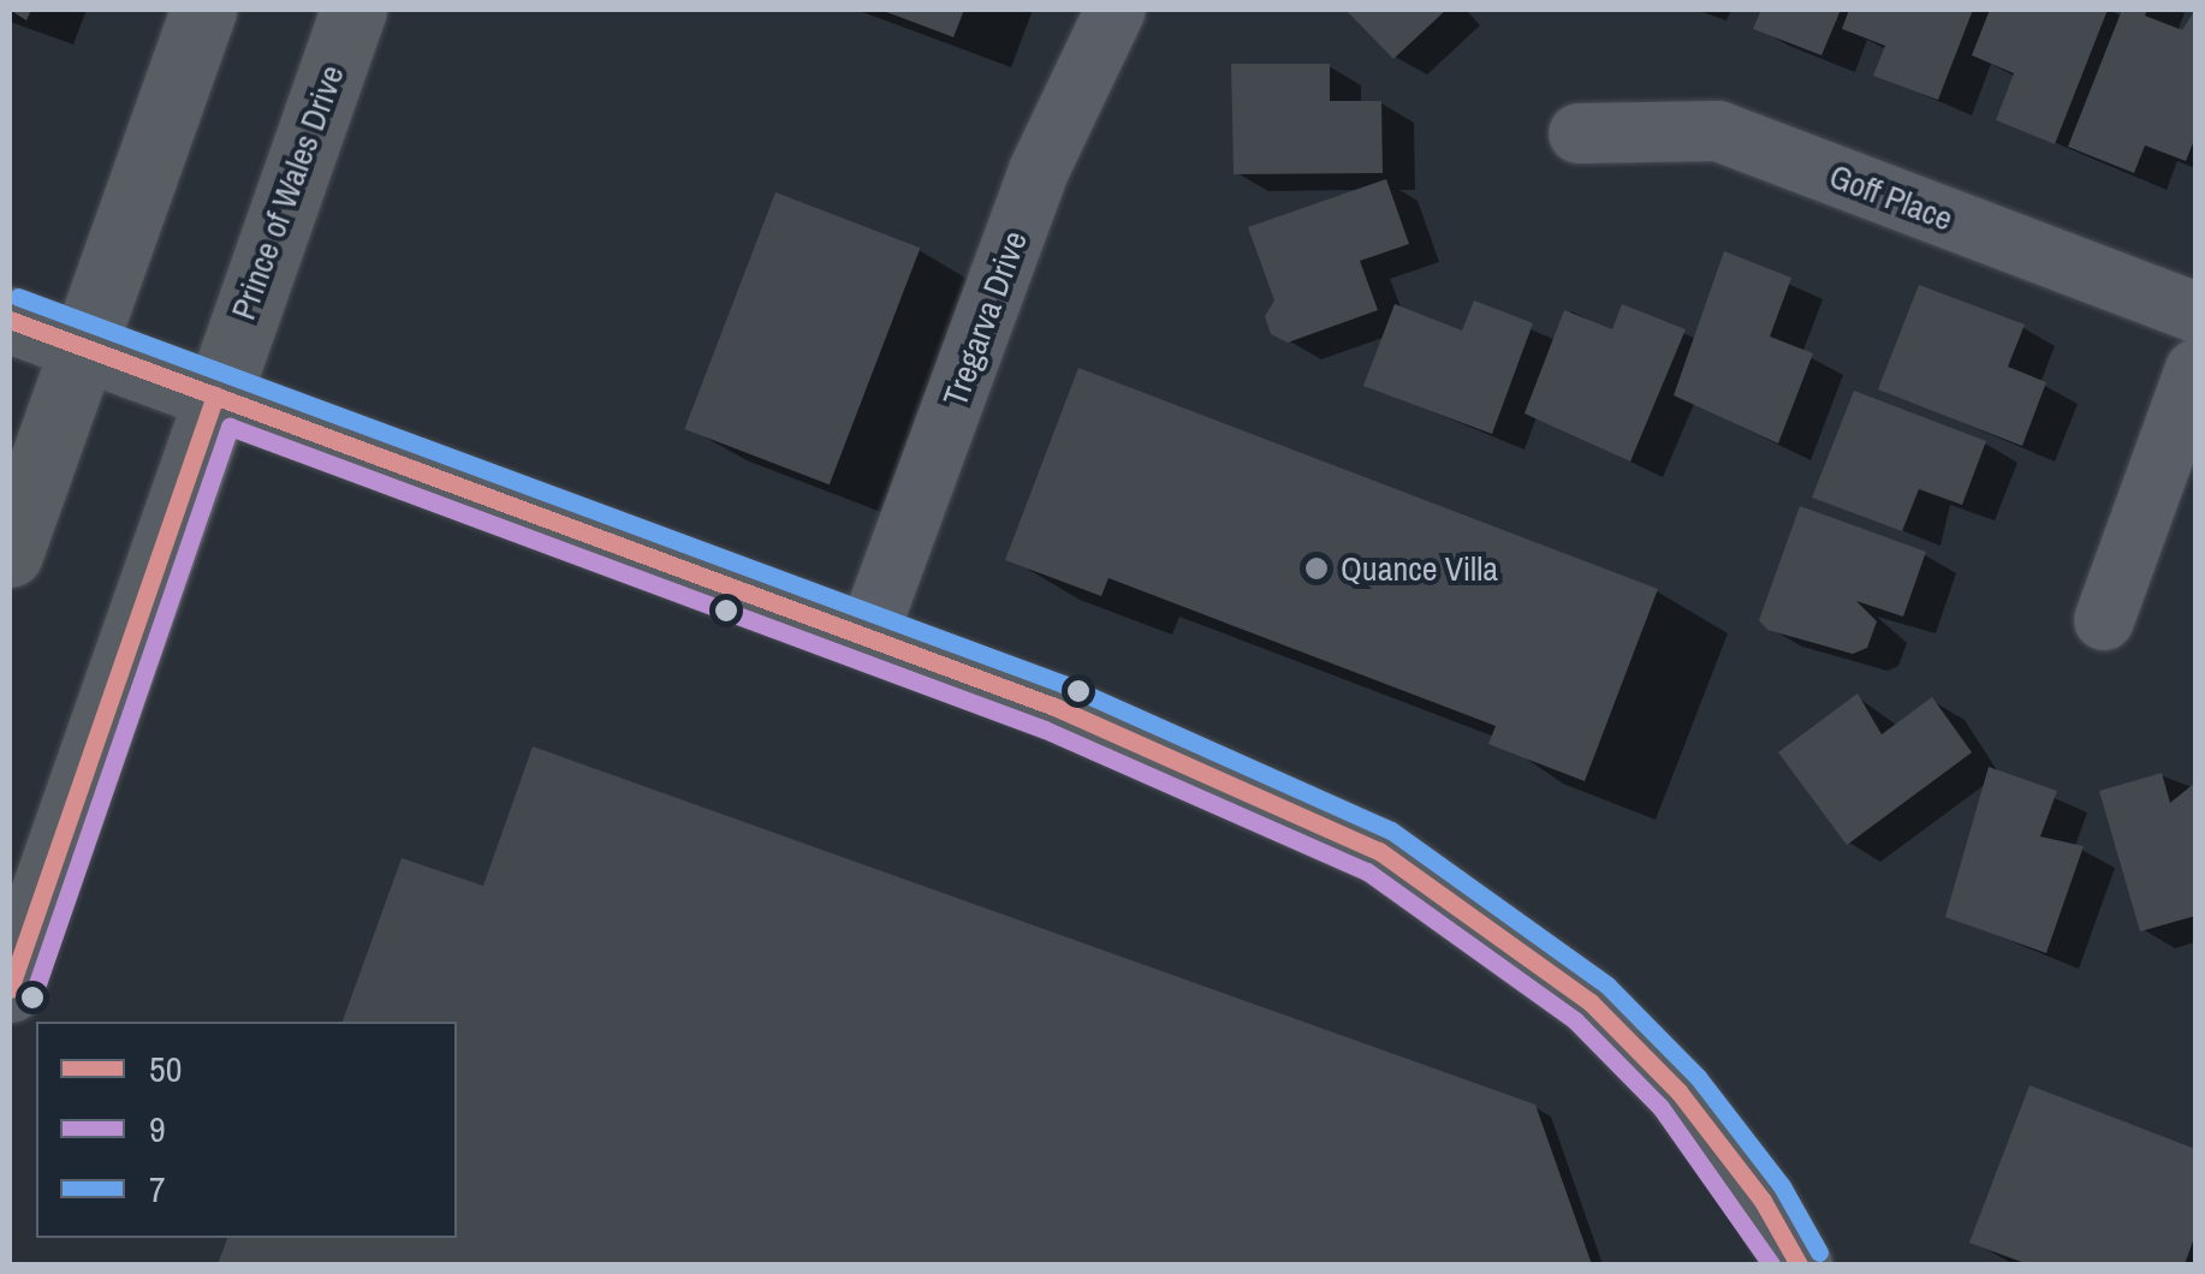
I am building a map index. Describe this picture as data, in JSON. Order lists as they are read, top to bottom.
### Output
{
  "streets": {
    "street": ["Prince of Wales Drive", "Goff Place", "Tregarva Drive"]
  },
  "places": ["Quance Villa"],
  "lines": ["transit line 7", "transit line 50", "transit line 9"],
  "legend": ["50", "9", "7"]
}
